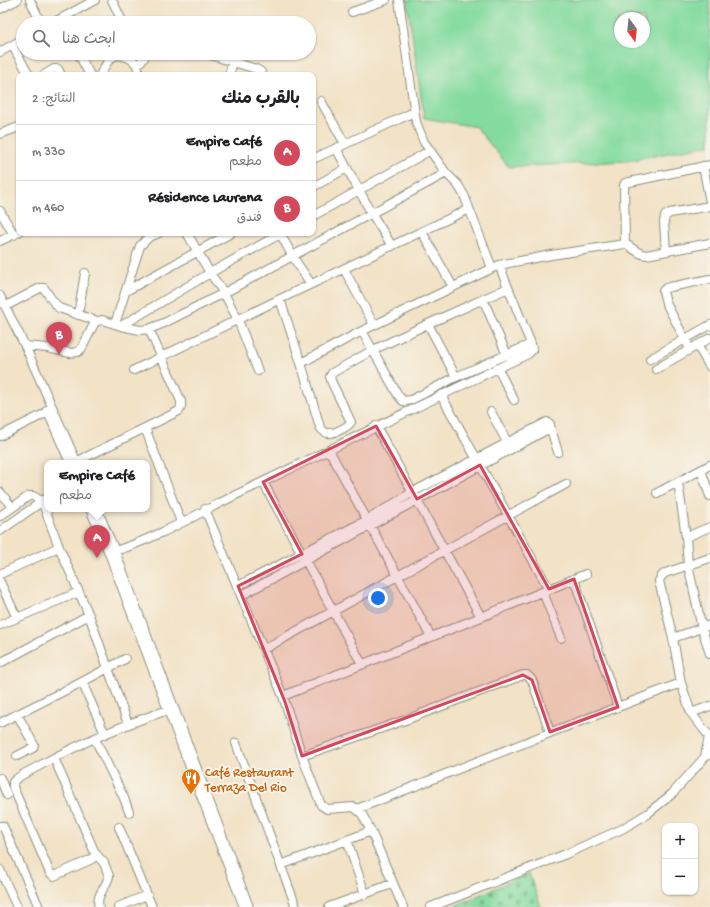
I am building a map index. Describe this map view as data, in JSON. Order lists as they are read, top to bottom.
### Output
{
  "places": {
    "restaurant": ["Café Restaurant Terraza Del Rio"]
  },
  "north": "bottom",
  "page": {
    "search": "ابحث هنا",
    "heading": ["بالقرب منك", "النتائج: 2"],
    "list": [
      {
        "mark": "A",
        "name": "Empire Café",
        "note": "مطعم",
        "value": "330 m"
      },
      {
        "mark": "B",
        "name": "Résidence Laurena",
        "note": "فندق",
        "value": "460 m"
      }
    ],
    "pins": ["B", "A"],
    "popup": ["Empire Café", "مطعم"],
    "map_buttons": ["+", "−"]
  }
}
